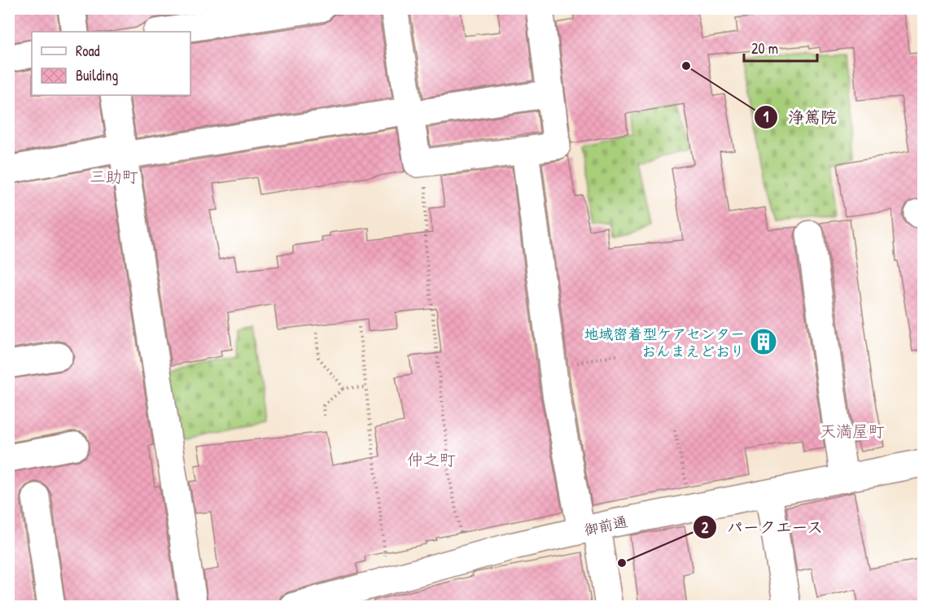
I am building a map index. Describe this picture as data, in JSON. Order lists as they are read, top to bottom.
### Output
{
  "streets": {
    "street": ["御前通"]
  },
  "districts": ["三助町", "天満屋町", "仲之町"],
  "places": {
    "other": ["浄篤院", "パークエース"],
    "building": ["地域密着型ケアセンター おんまえどおり"]
  },
  "legend": ["Road", "Building"],
  "scale_bar": "20 m"
}
